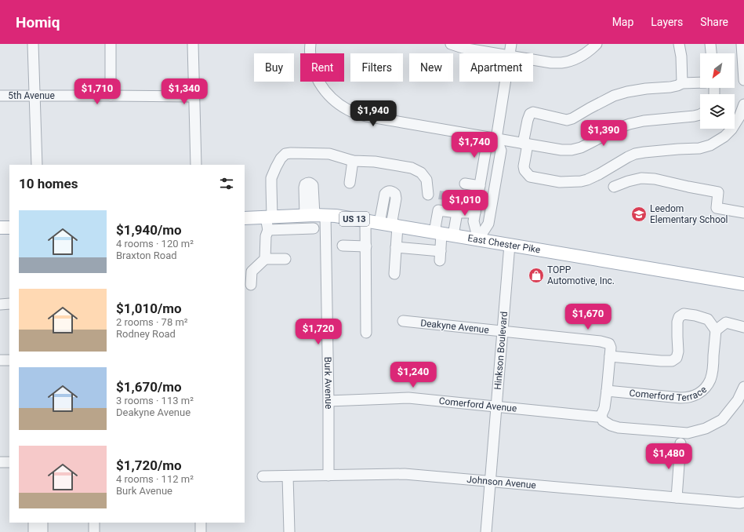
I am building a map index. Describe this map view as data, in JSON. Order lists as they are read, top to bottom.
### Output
{
  "streets": {
    "main road": ["US 13", "East Chester Pike"],
    "street": [
      "5th Avenue",
      "Deakyne Avenue",
      "Hinkson Boulevard",
      "Burk Avenue",
      "Comerford Terrace",
      "Comerford Avenue",
      "Johnson Avenue"
    ]
  },
  "crossings": [
    ["US 13", "East Chester Pike"],
    ["East Chester Pike", "Hinkson Boulevard"],
    ["East Chester Pike", "Burk Avenue"],
    ["Deakyne Avenue", "Hinkson Boulevard"],
    ["Deakyne Avenue", "Comerford Terrace"],
    ["Hinkson Boulevard", "Comerford Avenue"],
    ["Hinkson Boulevard", "Johnson Avenue"],
    ["Burk Avenue", "Comerford Avenue"],
    ["Burk Avenue", "Johnson Avenue"]
  ],
  "places": {
    "school or university": ["Leedom Elementary School"],
    "shop": ["TOPP Automotive, Inc."]
  },
  "north": "bottom left",
  "page": {
    "header": "Homiq",
    "nav": ["Map", "Layers", "Share"],
    "chip": [
      "Buy",
      "Rent",
      "Filters",
      "New",
      "Apartment"
    ],
    "price": [
      "$1,710",
      "$1,340",
      "$1,940",
      "$1,390",
      "$1,740",
      "$1,010",
      "$1,670",
      "$1,720",
      "$1,240",
      "$1,480"
    ],
    "heading": "10 homes",
    "list": [
      {
        "name": "$1,940/mo",
        "note": "4 rooms · 120 m² · Braxton Road"
      },
      {
        "name": "$1,010/mo",
        "note": "2 rooms · 78 m² · Rodney Road"
      },
      {
        "name": "$1,670/mo",
        "note": "3 rooms · 113 m² · Deakyne Avenue"
      },
      {
        "name": "$1,720/mo",
        "note": "4 rooms · 112 m² · Burk Avenue"
      }
    ]
  }
}
